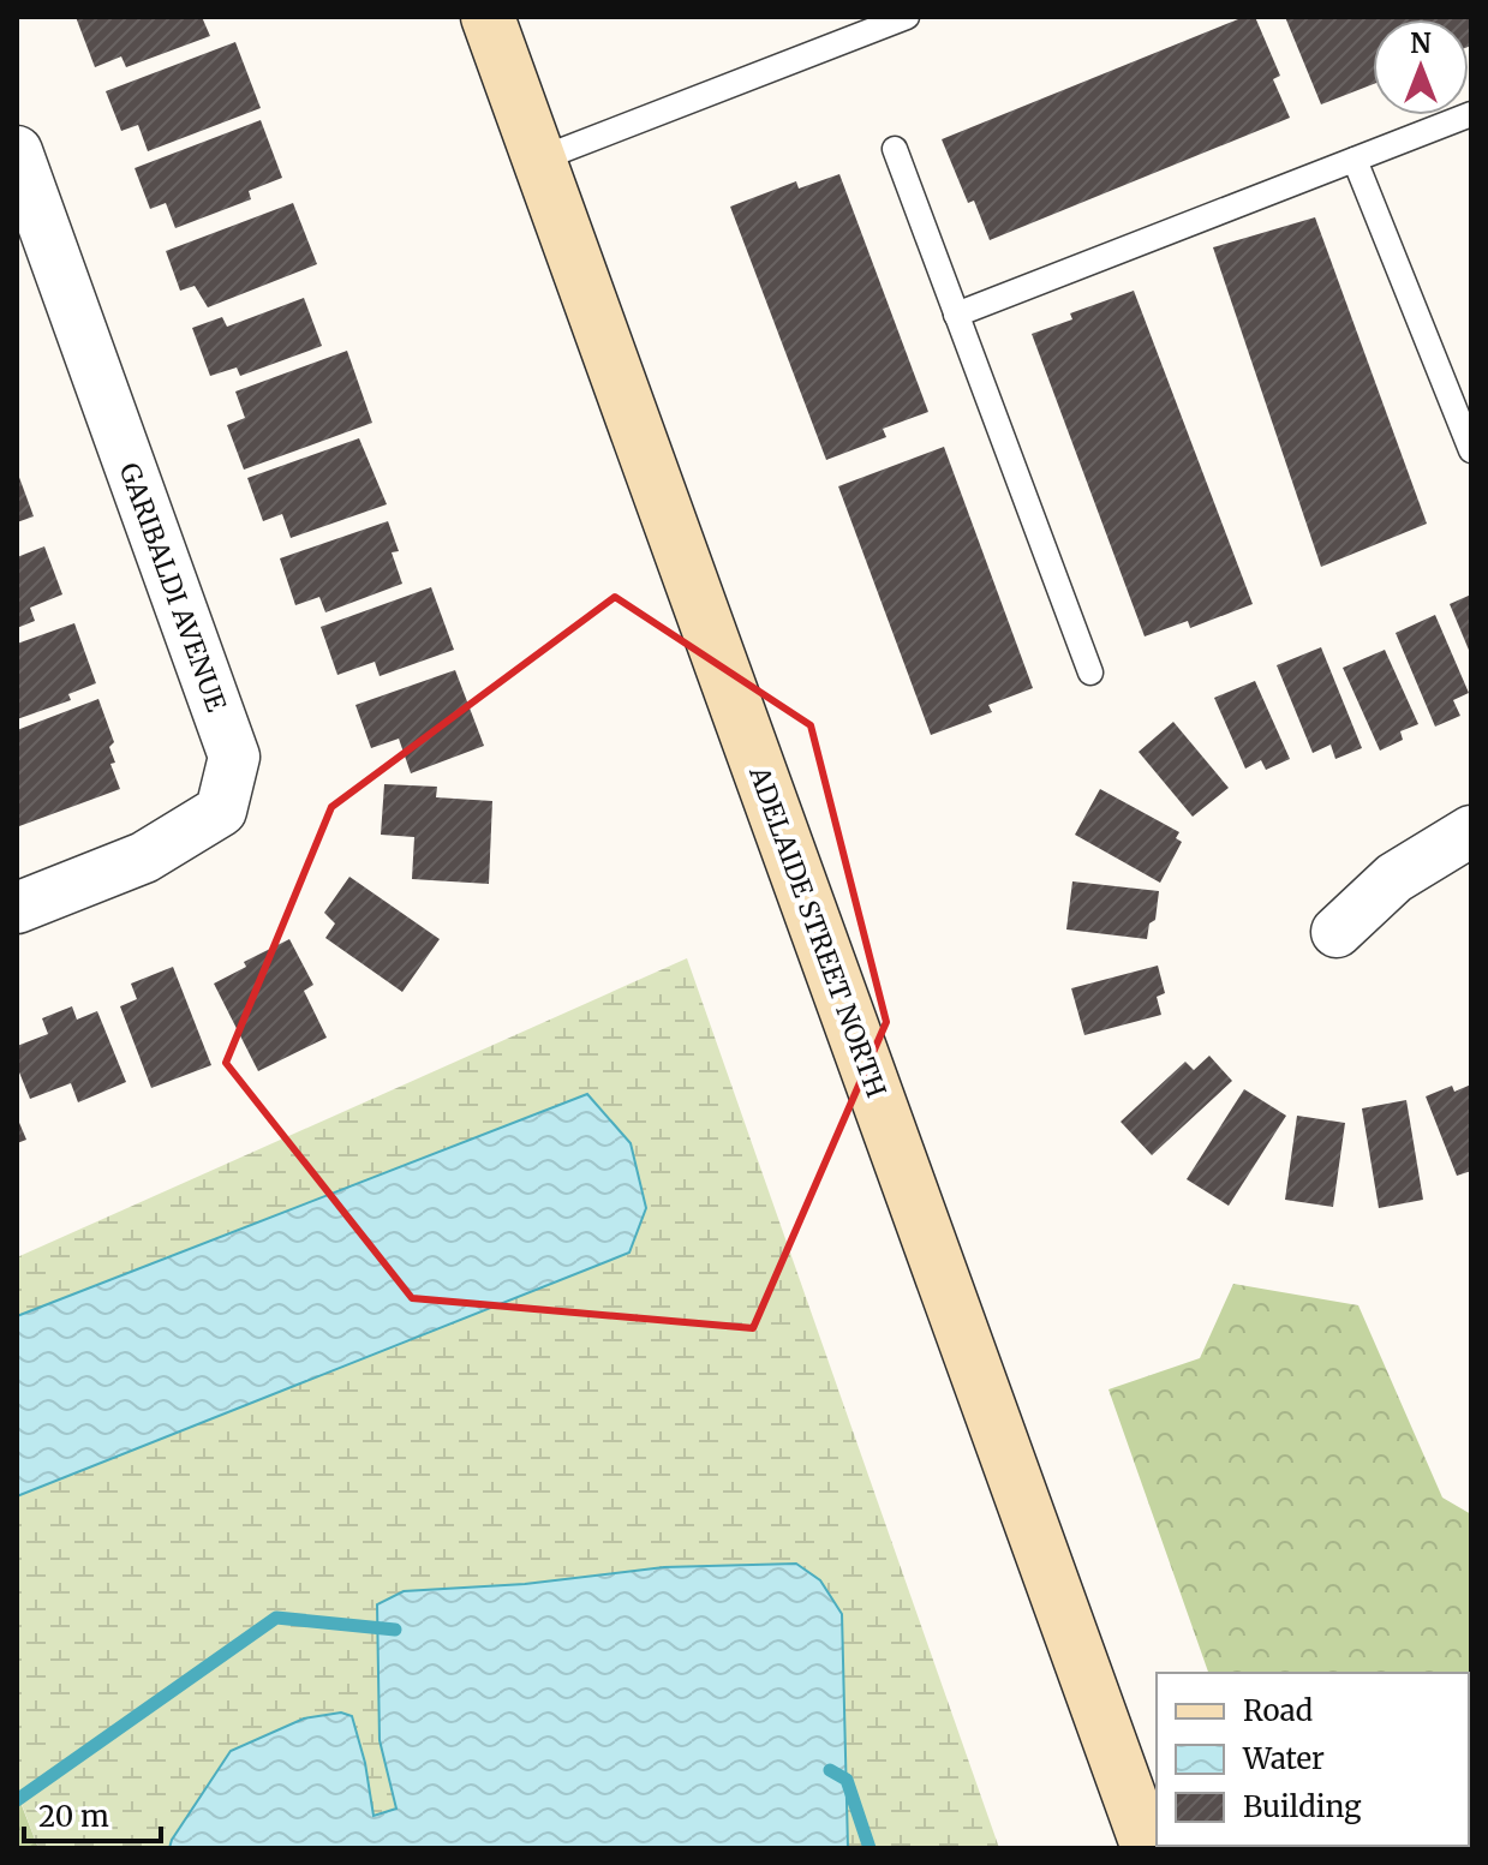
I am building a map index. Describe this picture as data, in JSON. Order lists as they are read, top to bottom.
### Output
{
  "streets": {
    "main road": ["ADELAIDE STREET NORTH"],
    "street": ["GARIBALDI AVENUE"]
  },
  "legend": ["Road", "Water", "Building"],
  "scale_bar": "20 m",
  "north": "top"
}
